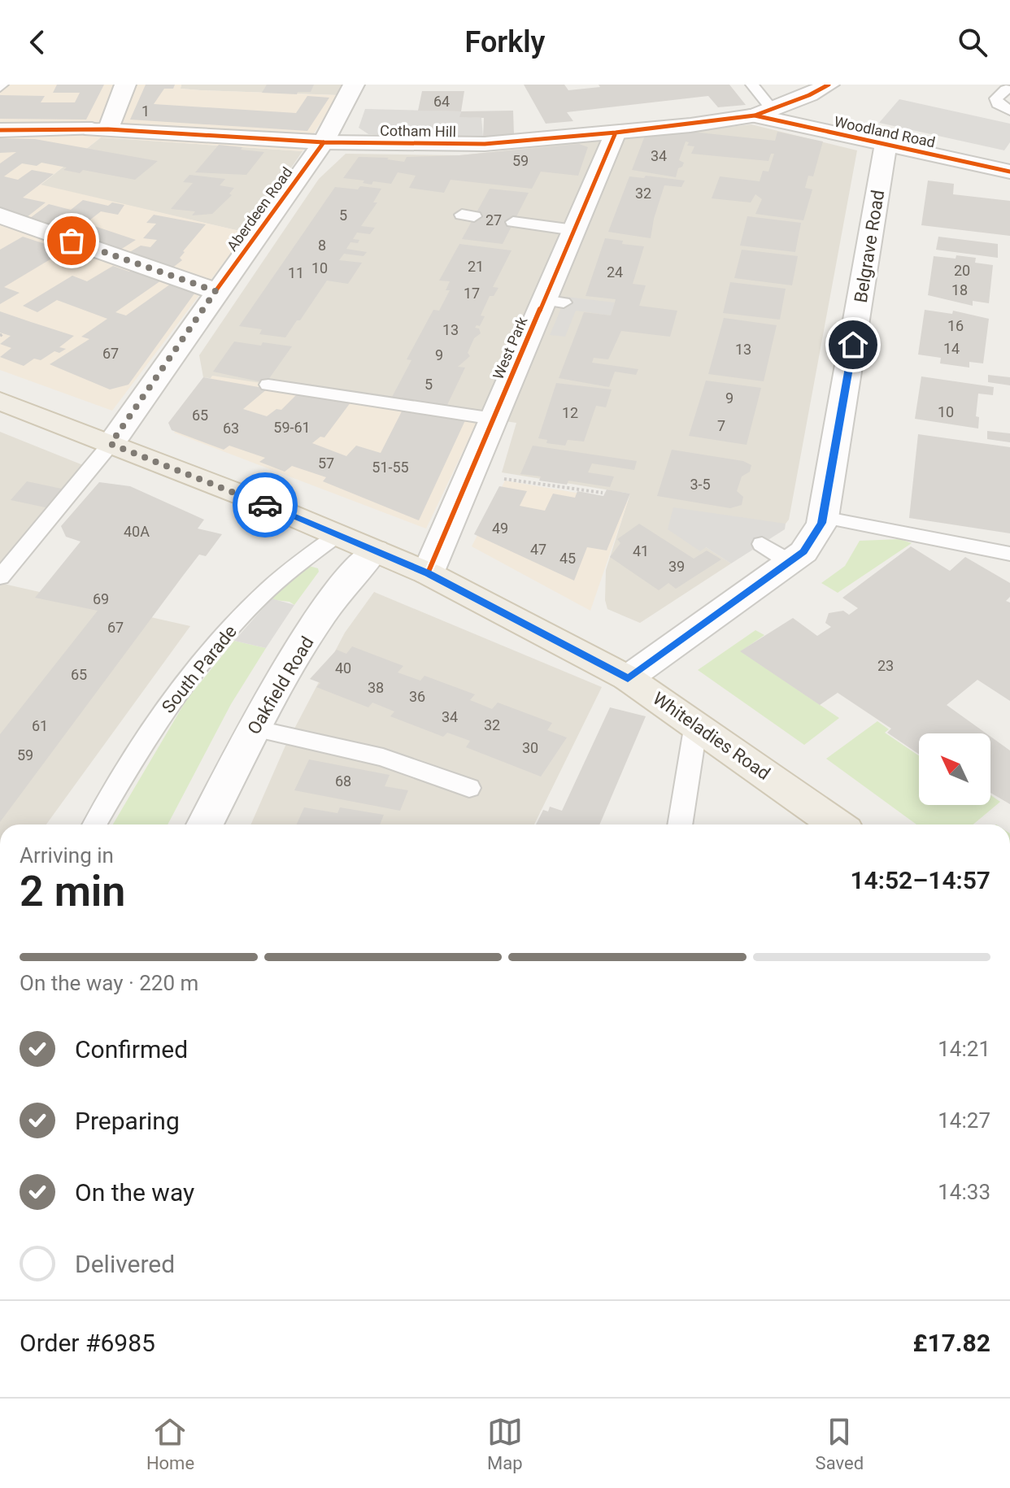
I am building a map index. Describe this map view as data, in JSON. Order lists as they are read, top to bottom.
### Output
{
  "streets": {
    "main road": ["Whiteladies Road"],
    "street": [
      "Cotham Hill",
      "Woodland Road",
      "Aberdeen Road",
      "Belgrave Road",
      "West Park",
      "Oakfield Road"
    ],
    "lane": ["South Parade"]
  },
  "crossings": [
    ["Cotham Hill", "Woodland Road"],
    ["Cotham Hill", "Aberdeen Road"],
    ["Cotham Hill", "West Park"],
    ["Woodland Road", "Belgrave Road"],
    ["Aberdeen Road", "Whiteladies Road"],
    ["Belgrave Road", "Whiteladies Road"],
    ["West Park", "Whiteladies Road"],
    ["South Parade", "Whiteladies Road"],
    ["Oakfield Road", "Whiteladies Road"]
  ],
  "house_numbers": [
    "64",
    "1",
    "34",
    "59",
    "32",
    "5",
    "27",
    "8",
    "21",
    "10",
    "20",
    "24",
    "11",
    "18",
    "17",
    "16",
    "13",
    "14",
    "13",
    "67",
    "9",
    "5",
    "9",
    "10",
    "12",
    "65",
    "7",
    "59-61",
    "63",
    "57",
    "51-55",
    "3-5",
    "49",
    "40A",
    "47",
    "41",
    "45",
    "39",
    "69",
    "67",
    "23",
    "40",
    "65",
    "38",
    "36",
    "34",
    "32",
    "61",
    "30",
    "59",
    "68"
  ],
  "north": "top left",
  "page": {
    "header": "Forkly",
    "heading": ["2 min", "Arriving in", "14:52–14:57"],
    "panel": ["Order #6985", "£17.82"],
    "bar": "On the way · 220 m",
    "list": [
      ["Confirmed", "14:21"],
      ["Preparing", "14:27"],
      ["On the way", "14:33"],
      "Delivered"
    ],
    "tabs": ["Home", "Map", "Saved"]
  }
}
